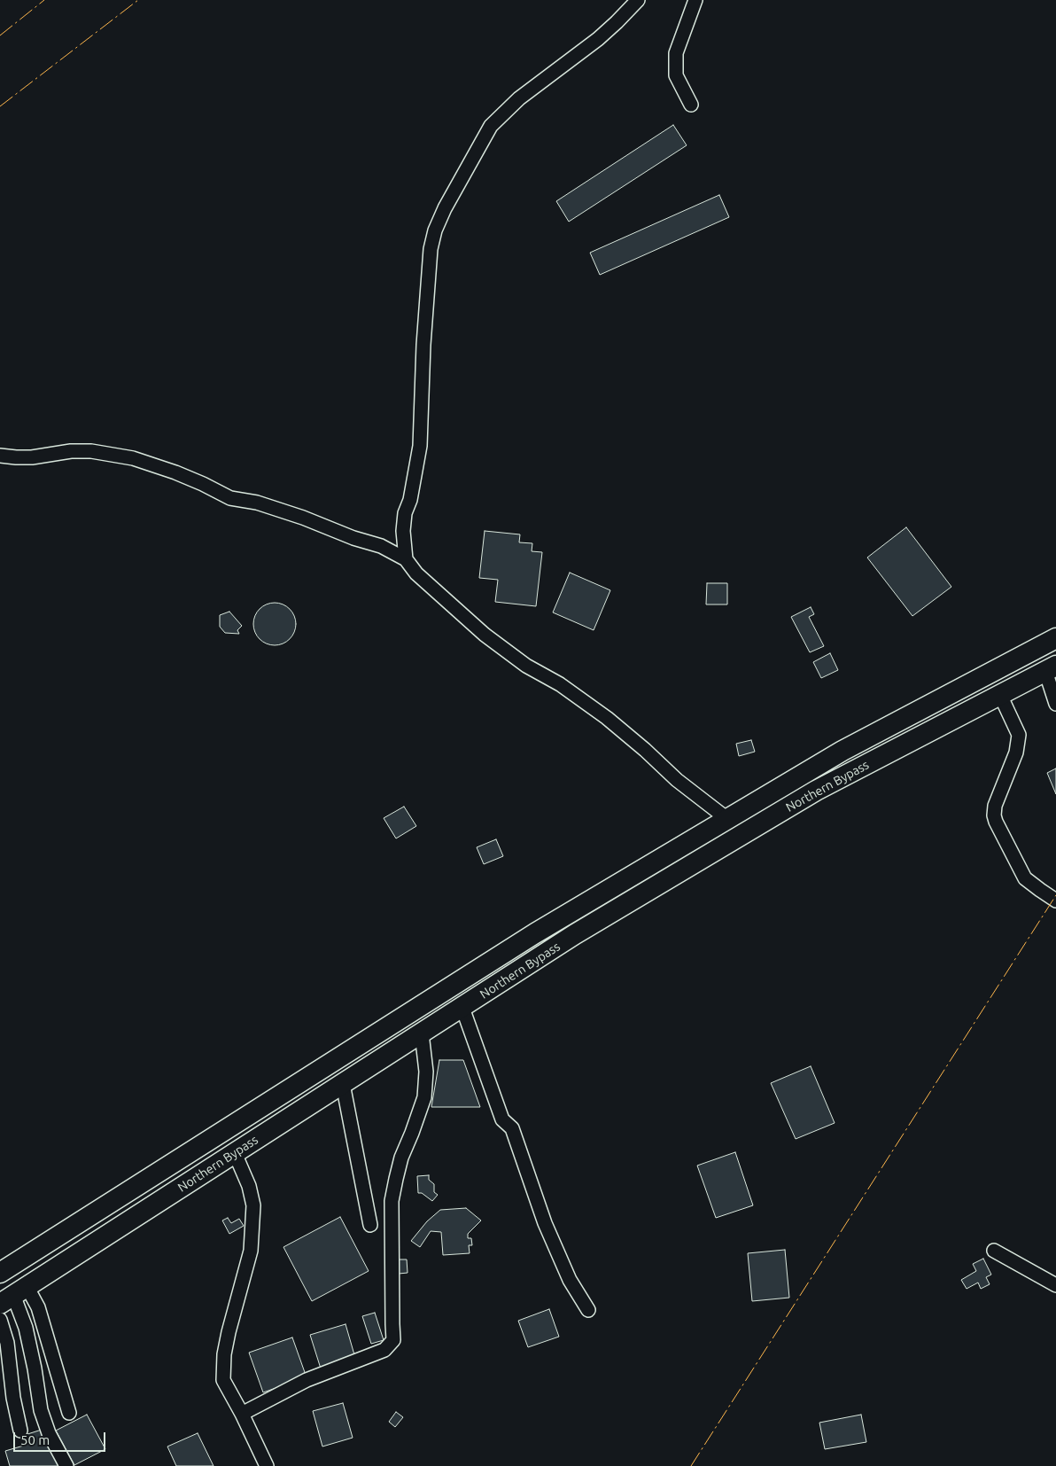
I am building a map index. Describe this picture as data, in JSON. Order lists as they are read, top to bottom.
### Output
{
  "streets": {
    "highway": ["Northern Bypass"]
  },
  "scale_bar": "50 m"
}
